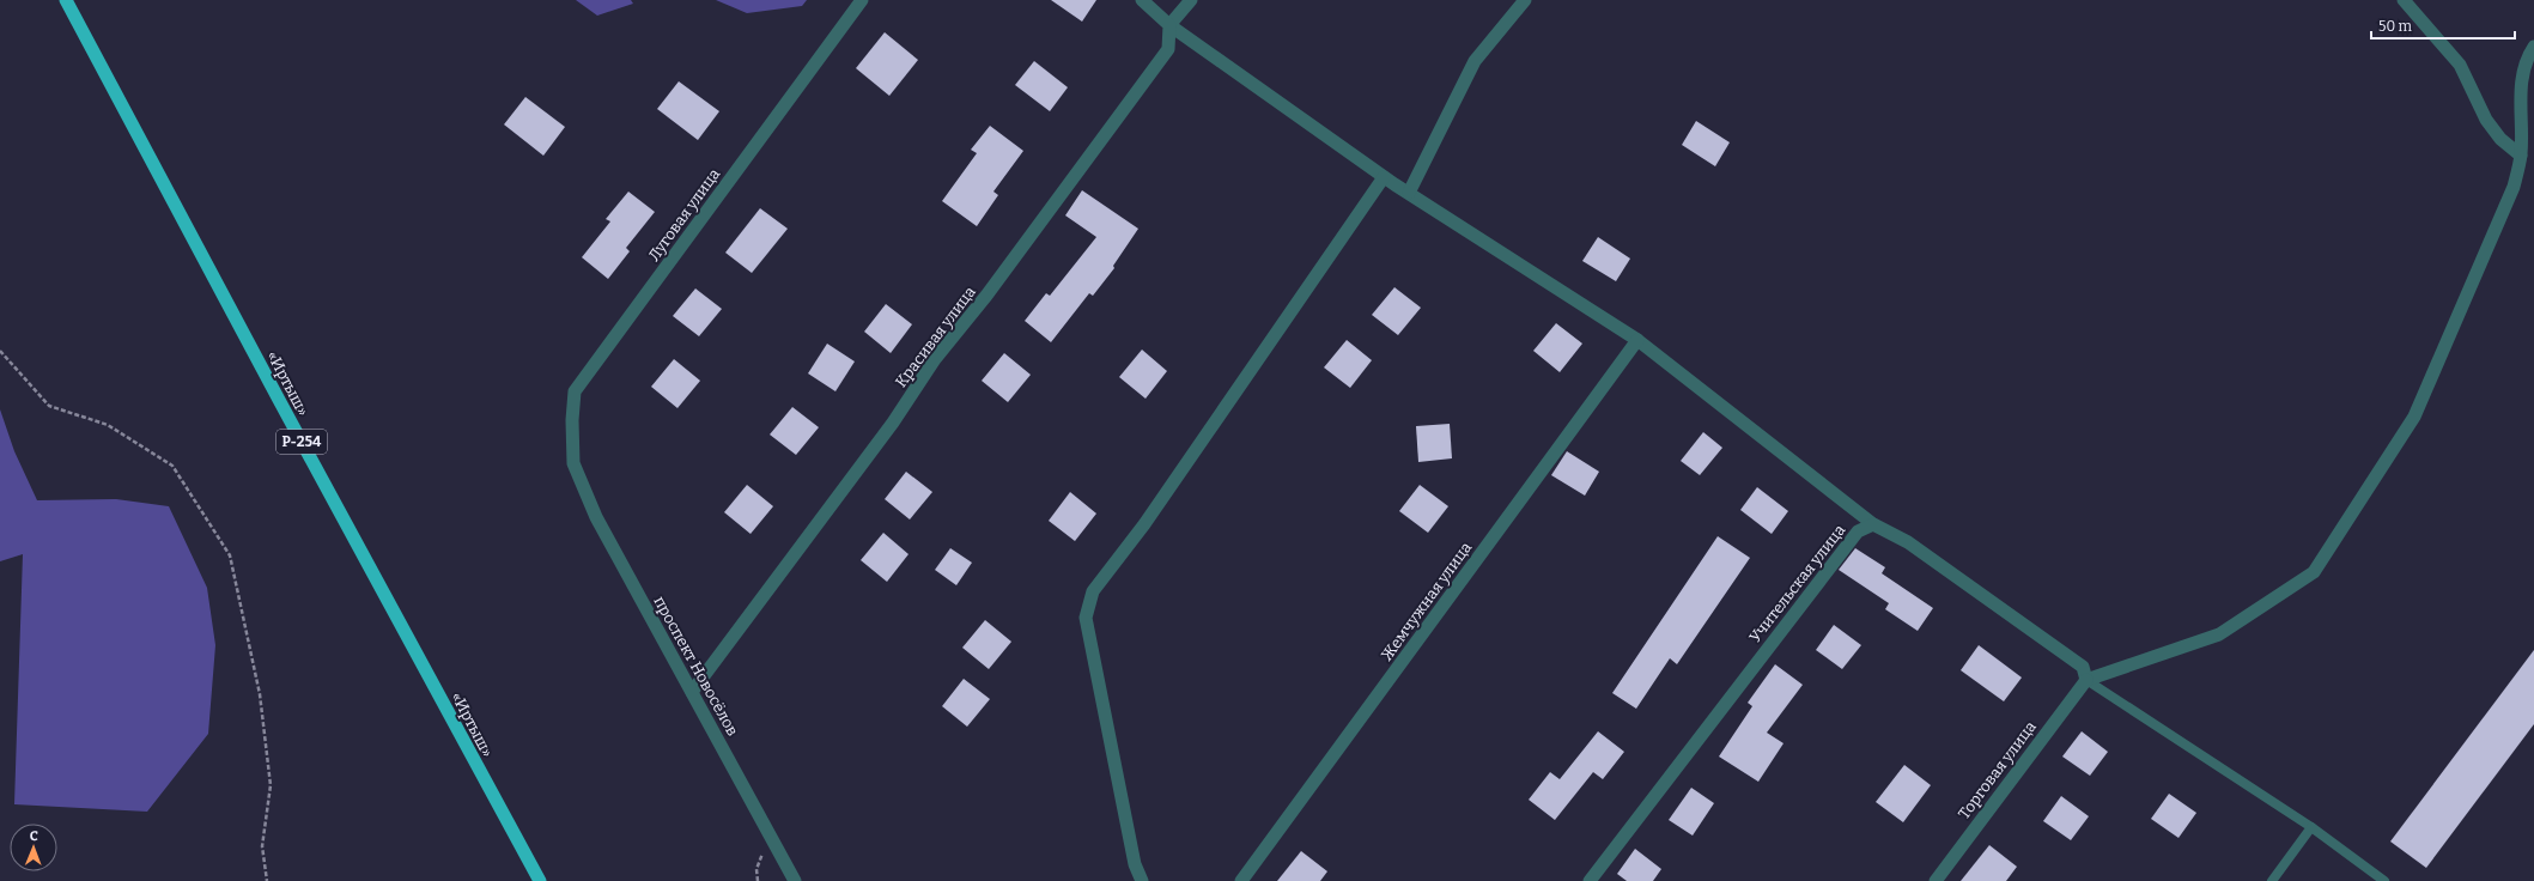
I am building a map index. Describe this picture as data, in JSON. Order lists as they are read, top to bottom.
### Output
{
  "streets": {
    "highway": ["«Иртыш»", "Р-254"],
    "street": [
      "Луговая улица",
      "Красивая улица",
      "Учительская улица",
      "Жемчужная улица",
      "проспект Новосёлов",
      "Торговая улица"
    ]
  },
  "crossings": [
    ["Луговая улица", "проспект Новосёлов"],
    ["Красивая улица", "проспект Новосёлов"]
  ],
  "scale_bar": "50 m",
  "north": "top"
}
